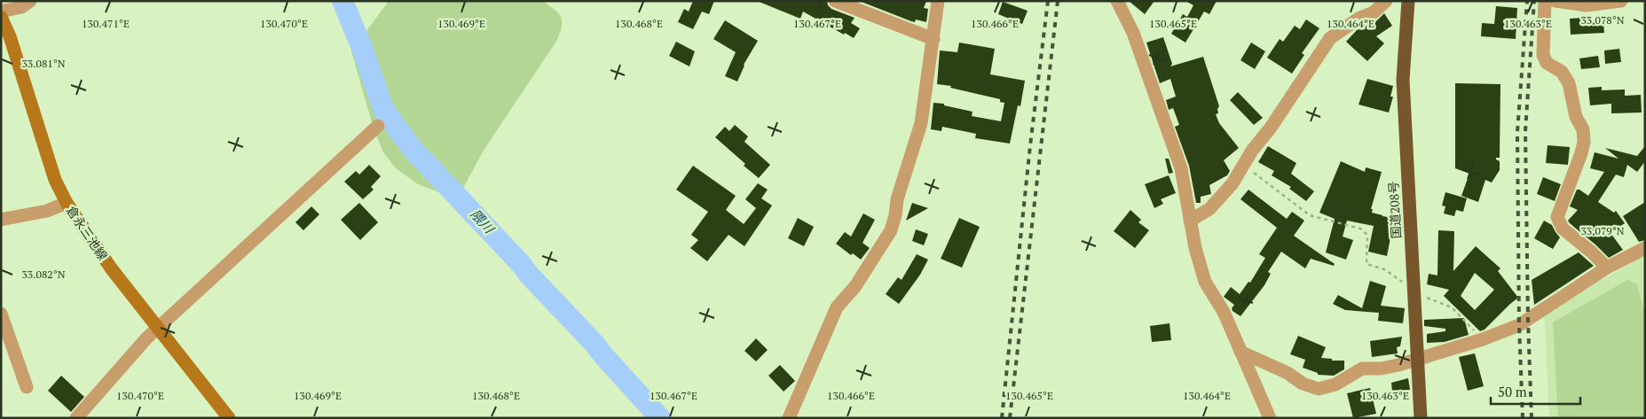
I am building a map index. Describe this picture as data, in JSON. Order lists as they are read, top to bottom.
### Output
{
  "streets": {
    "highway": ["国道208号"],
    "main road": ["倉永三池線"]
  },
  "water": ["隈川"],
  "scale_bar": "50 m",
  "coordinates": [
    "33.078°N",
    "130.465°E",
    "130.471°E",
    "130.470°E",
    "130.469°E",
    "130.468°E",
    "130.467°E",
    "130.466°E",
    "130.464°E",
    "130.463°E",
    "33.081°N",
    "33.079°N",
    "33.082°N"
  ]
}
